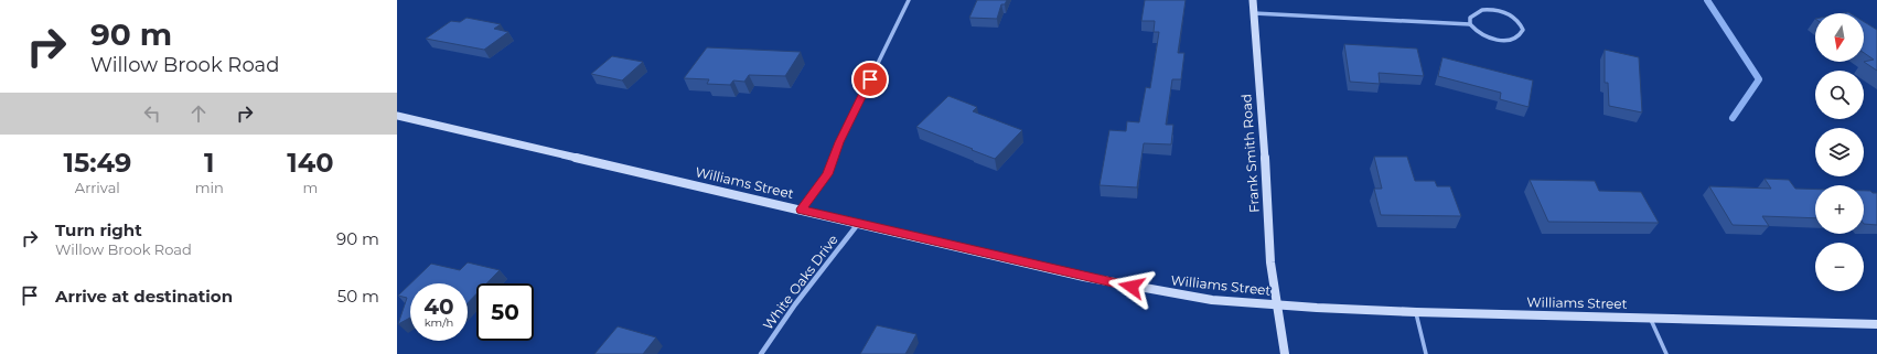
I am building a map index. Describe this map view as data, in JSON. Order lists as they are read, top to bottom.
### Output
{
  "streets": {
    "main road": ["Frank Smith Road", "Williams Street"],
    "street": ["White Oaks Drive"]
  },
  "crossings": [
    ["Frank Smith Road", "Williams Street"],
    ["Williams Street", "White Oaks Drive"]
  ],
  "north": "bottom",
  "page": {
    "turn": ["90 m", "Willow Brook Road"],
    "map_buttons": ["+", "−"],
    "eta": [
      "15:49",
      "Arrival",
      "1",
      "min",
      "140",
      "m"
    ],
    "list": [
      {
        "name": "Turn right",
        "note": "Willow Brook Road",
        "value": "90 m"
      },
      {
        "name": "Arrive at destination",
        "value": "50 m"
      }
    ],
    "speed": "40 km/h",
    "limit": "50"
  }
}
